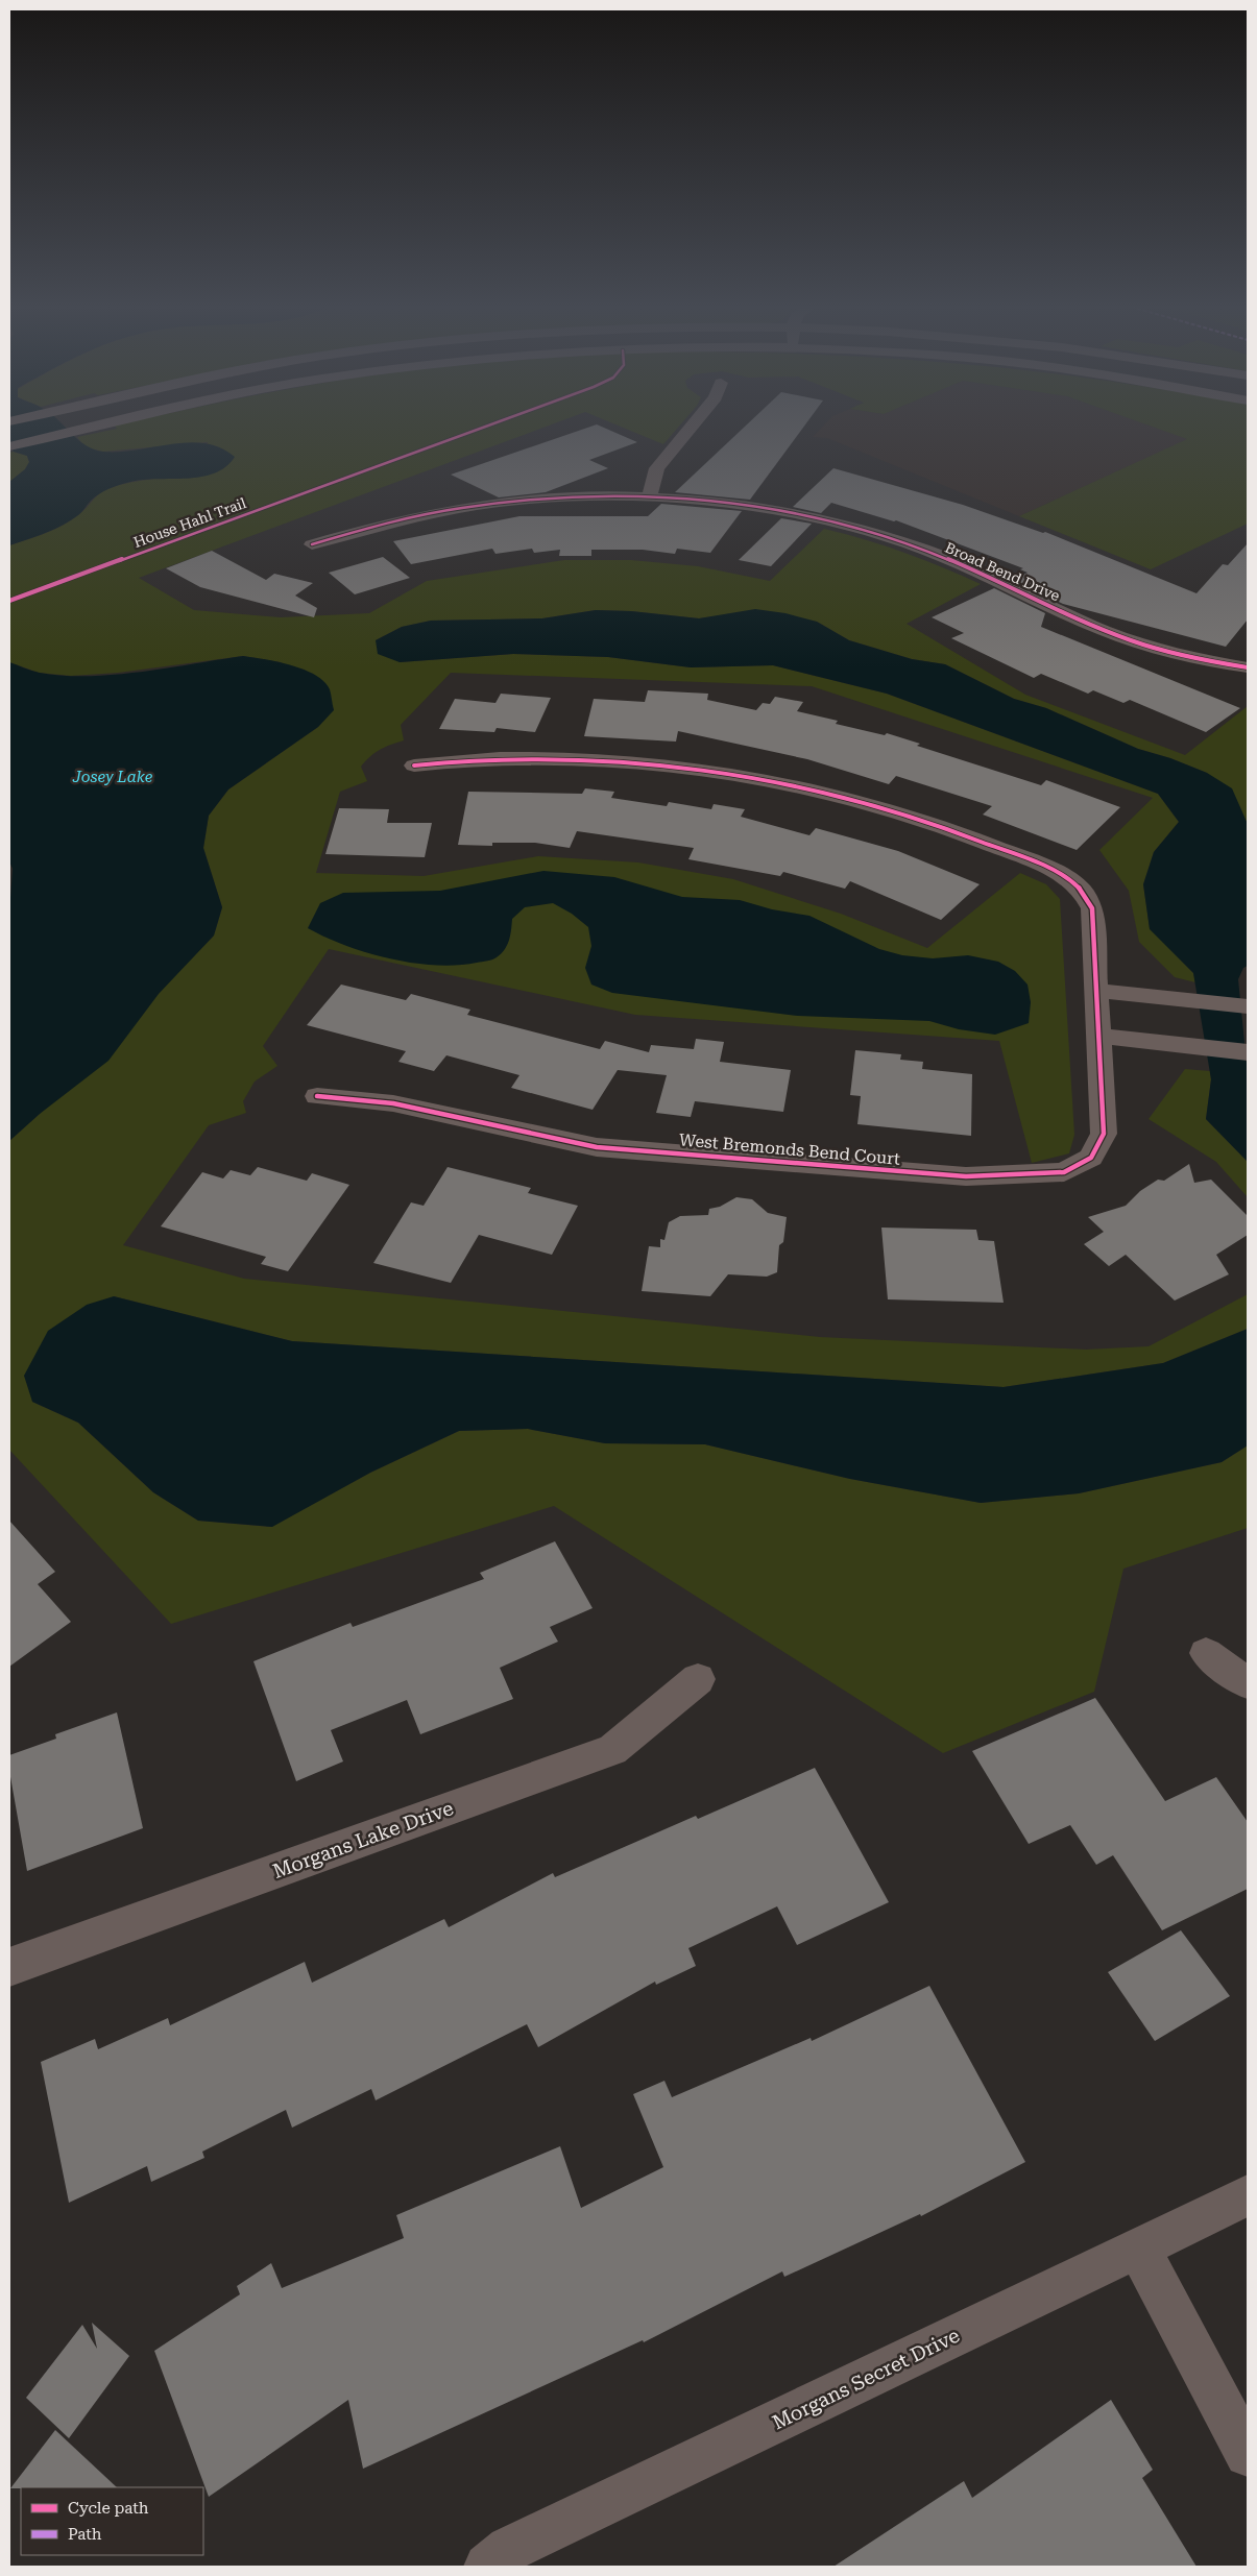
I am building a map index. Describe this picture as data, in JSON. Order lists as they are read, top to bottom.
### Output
{
  "streets": {
    "street": [
      "Broad Bend Drive",
      "West Bremonds Bend Court",
      "Morgans Lake Drive",
      "Morgans Secret Drive"
    ],
    "cycle path": ["House Hahl Trail"]
  },
  "water": ["Josey Lake"],
  "legend": ["Cycle path", "Path"]
}
